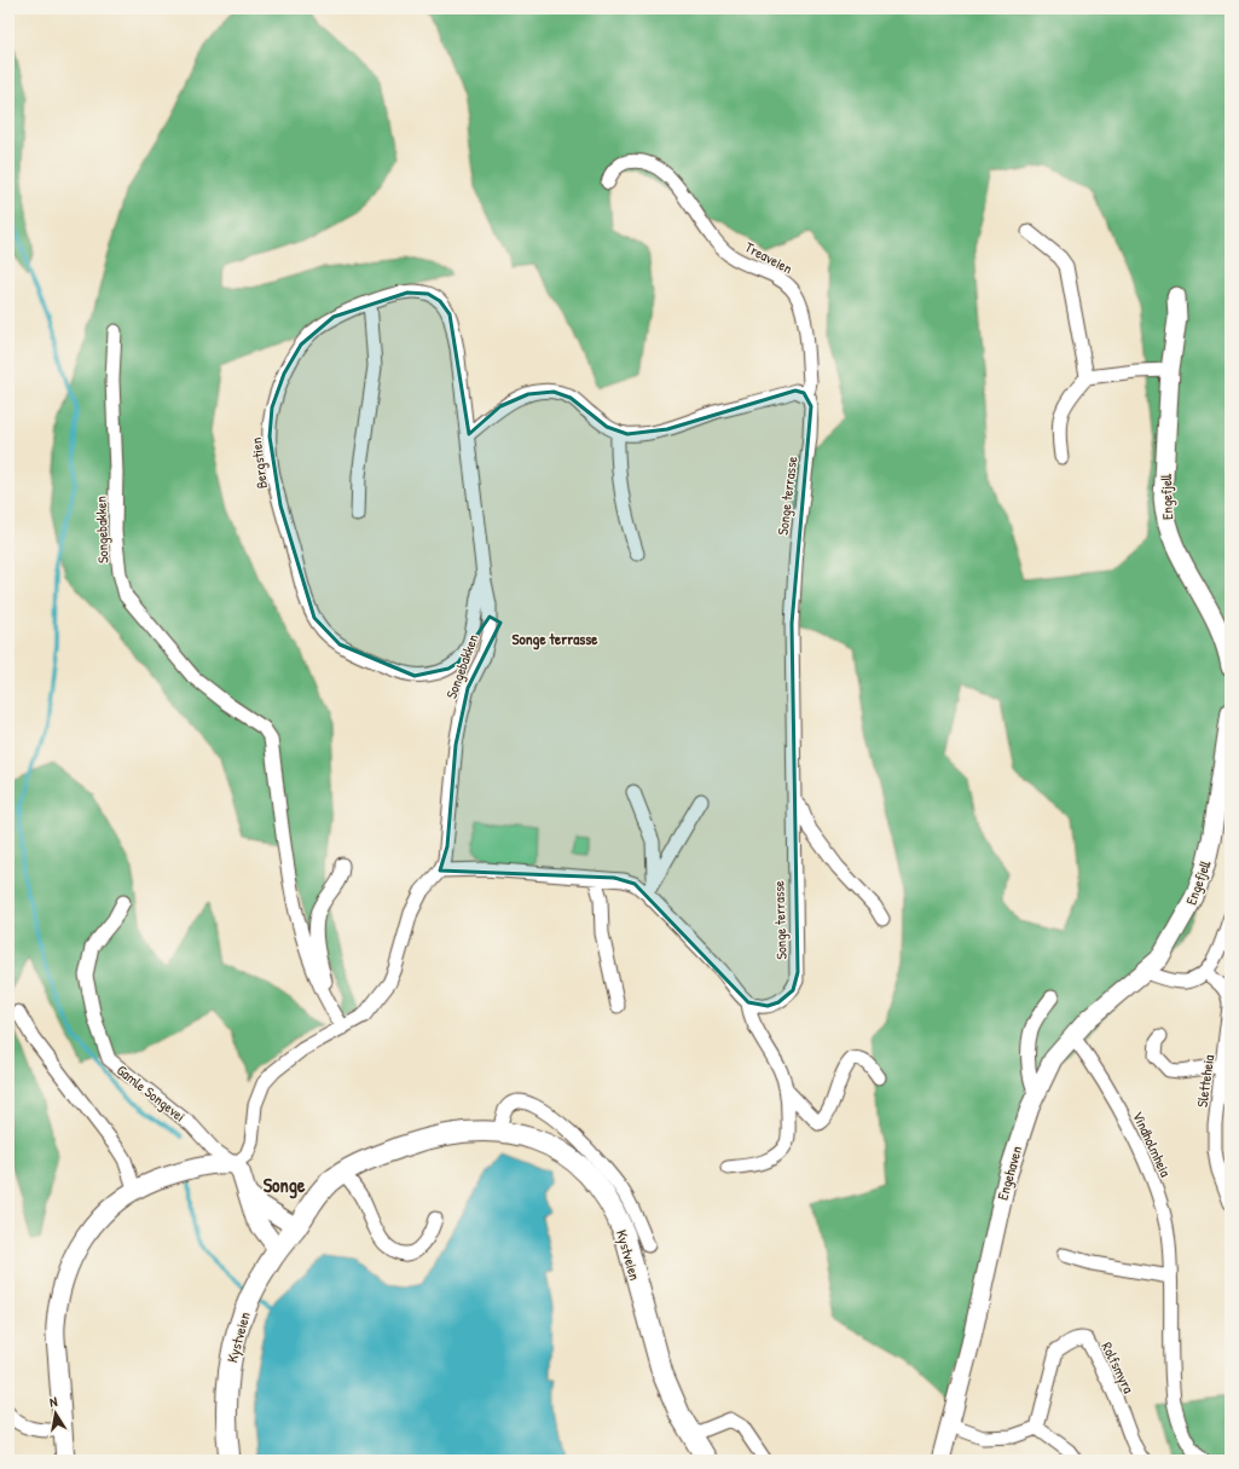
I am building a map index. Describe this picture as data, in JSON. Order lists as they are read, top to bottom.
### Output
{
  "streets": {
    "main road": ["Kystveien"],
    "street": [
      "Treaveien",
      "Bergstien",
      "Songe terrasse",
      "Engefjell",
      "Songebakken",
      "Sletteheia",
      "Gamle Songevei",
      "Vindholmheia",
      "Engehaven",
      "Rolfsmyra"
    ]
  },
  "crossings": [
    ["Treaveien", "Songe terrasse"],
    ["Bergstien", "Songebakken"],
    ["Engefjell", "Engehaven"],
    ["Songebakken", "Gamle Songevei"],
    ["Gamle Songevei", "Kystveien"],
    ["Vindholmheia", "Engehaven"]
  ],
  "districts": ["Songe terrasse", "Songe"],
  "north": "top"
}
